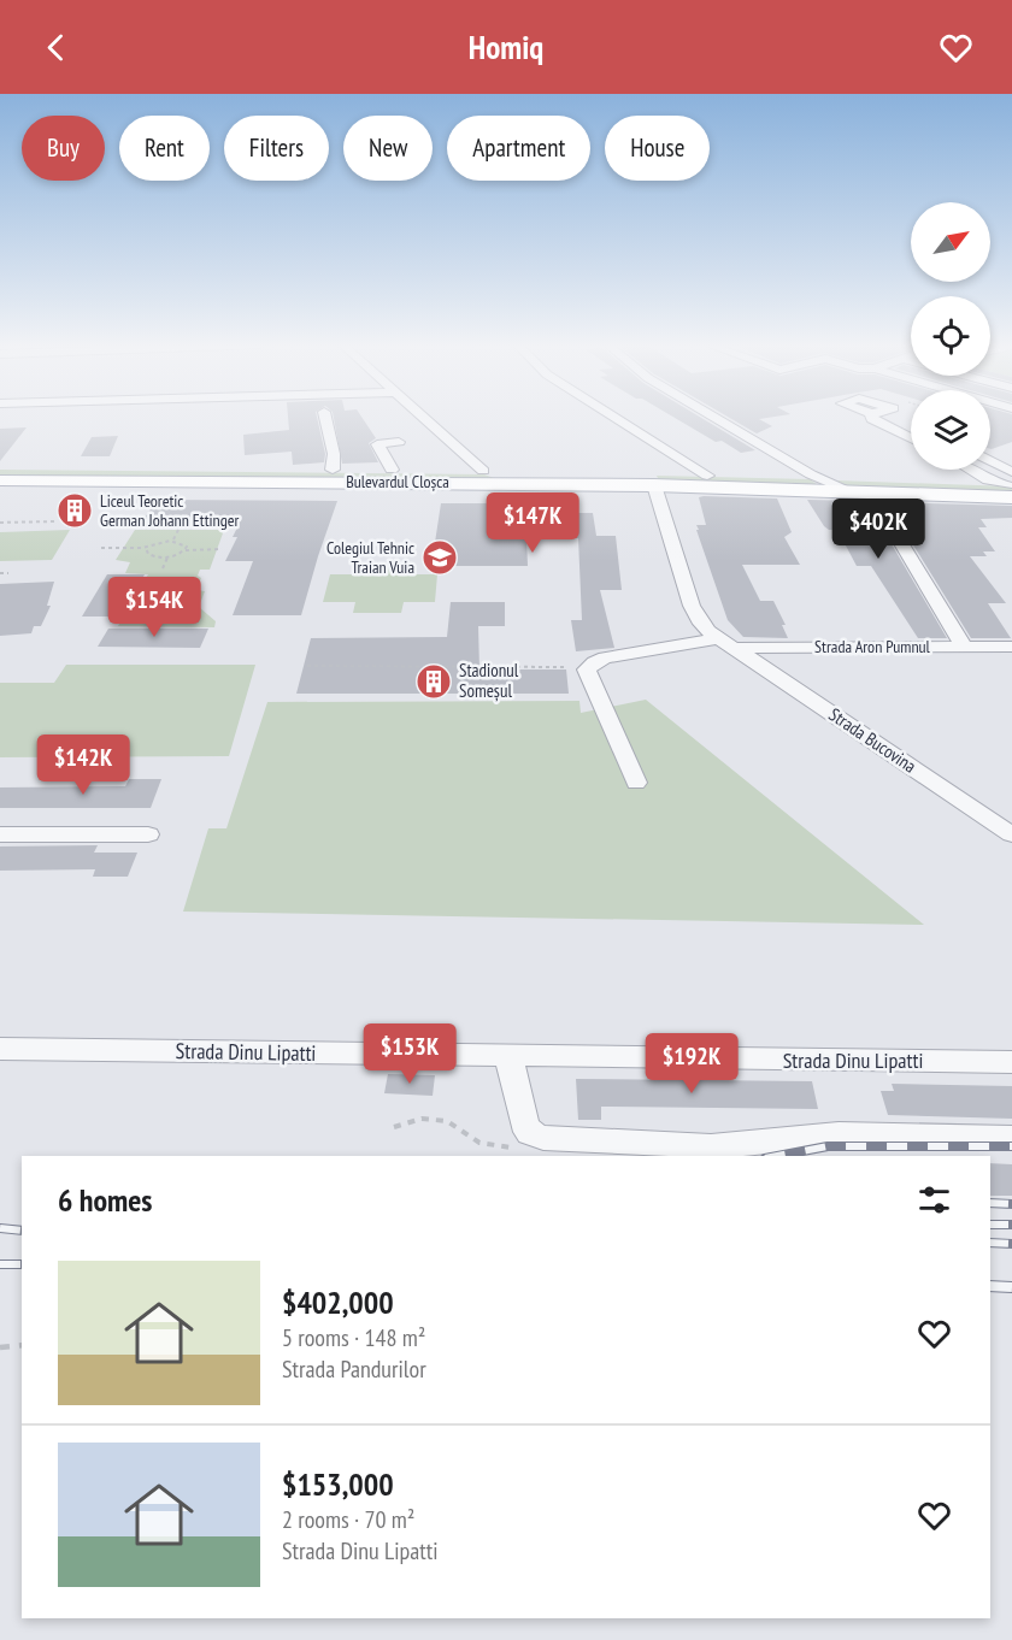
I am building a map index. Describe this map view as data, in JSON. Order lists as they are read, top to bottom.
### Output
{
  "streets": {
    "main road": ["Bulevardul Cloșca"],
    "street": ["Strada Aron Pumnul", "Strada Bucovina", "Strada Dinu Lipatti"]
  },
  "crossings": [
    ["Bulevardul Cloșca", "Strada Bucovina"],
    ["Strada Aron Pumnul", "Strada Bucovina"]
  ],
  "places": {
    "building": ["Liceul Teoretic German Johann Ettinger", "Stadionul Someșul"],
    "school or university": ["Colegiul Tehnic Traian Vuia"]
  },
  "north": "top right",
  "page": {
    "header": "Homiq",
    "chip": [
      "Buy",
      "Rent",
      "Filters",
      "New",
      "Apartment",
      "House"
    ],
    "price": [
      "$147K",
      "$402K",
      "$154K",
      "$142K",
      "$153K",
      "$192K"
    ],
    "heading": "6 homes",
    "list": [
      {
        "name": "$402,000",
        "note": "5 rooms · 148 m² · Strada Pandurilor"
      },
      {
        "name": "$153,000",
        "note": "2 rooms · 70 m² · Strada Dinu Lipatti"
      }
    ]
  }
}
